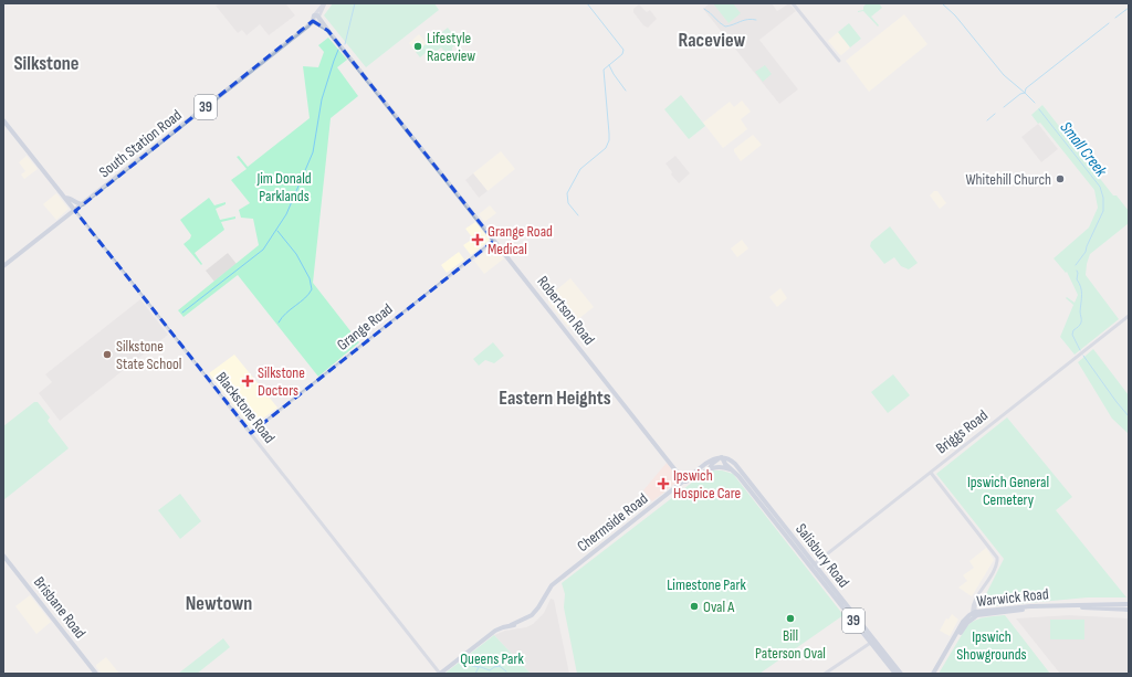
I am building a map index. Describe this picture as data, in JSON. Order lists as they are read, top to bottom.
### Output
{
  "streets": {
    "main road": [
      "39",
      "South Station Road",
      "Robertson Road",
      "Grange Road",
      "Blackstone Road",
      "Briggs Road",
      "Chermside Road",
      "Salisbury Road",
      "Warwick Road",
      "Brisbane Road"
    ]
  },
  "crossings": [
    ["South Station Road", "Robertson Road"],
    ["South Station Road", "Blackstone Road"],
    ["Robertson Road", "Grange Road"],
    ["Robertson Road", "Chermside Road"],
    ["Grange Road", "Blackstone Road"],
    ["Blackstone Road", "Chermside Road"],
    ["Briggs Road", "Salisbury Road"],
    ["Chermside Road", "Salisbury Road"]
  ],
  "districts": [
    "Raceview",
    "Silkstone",
    "Eastern Heights",
    "Newtown"
  ],
  "water": ["Small Creek"],
  "parks": [
    "Jim Donald Parklands",
    "Ipswich General Cemetery",
    "Limestone Park",
    "Ipswich Showgrounds",
    "Queens Park"
  ],
  "places": {
    "other": [
      "Lifestyle Raceview",
      "Whitehill Church",
      "Silkstone State School",
      "Oval A",
      "Bill Paterson Oval"
    ],
    "health": ["Grange Road Medical", "Silkstone Doctors", "Ipswich Hospice Care"]
  }
}
